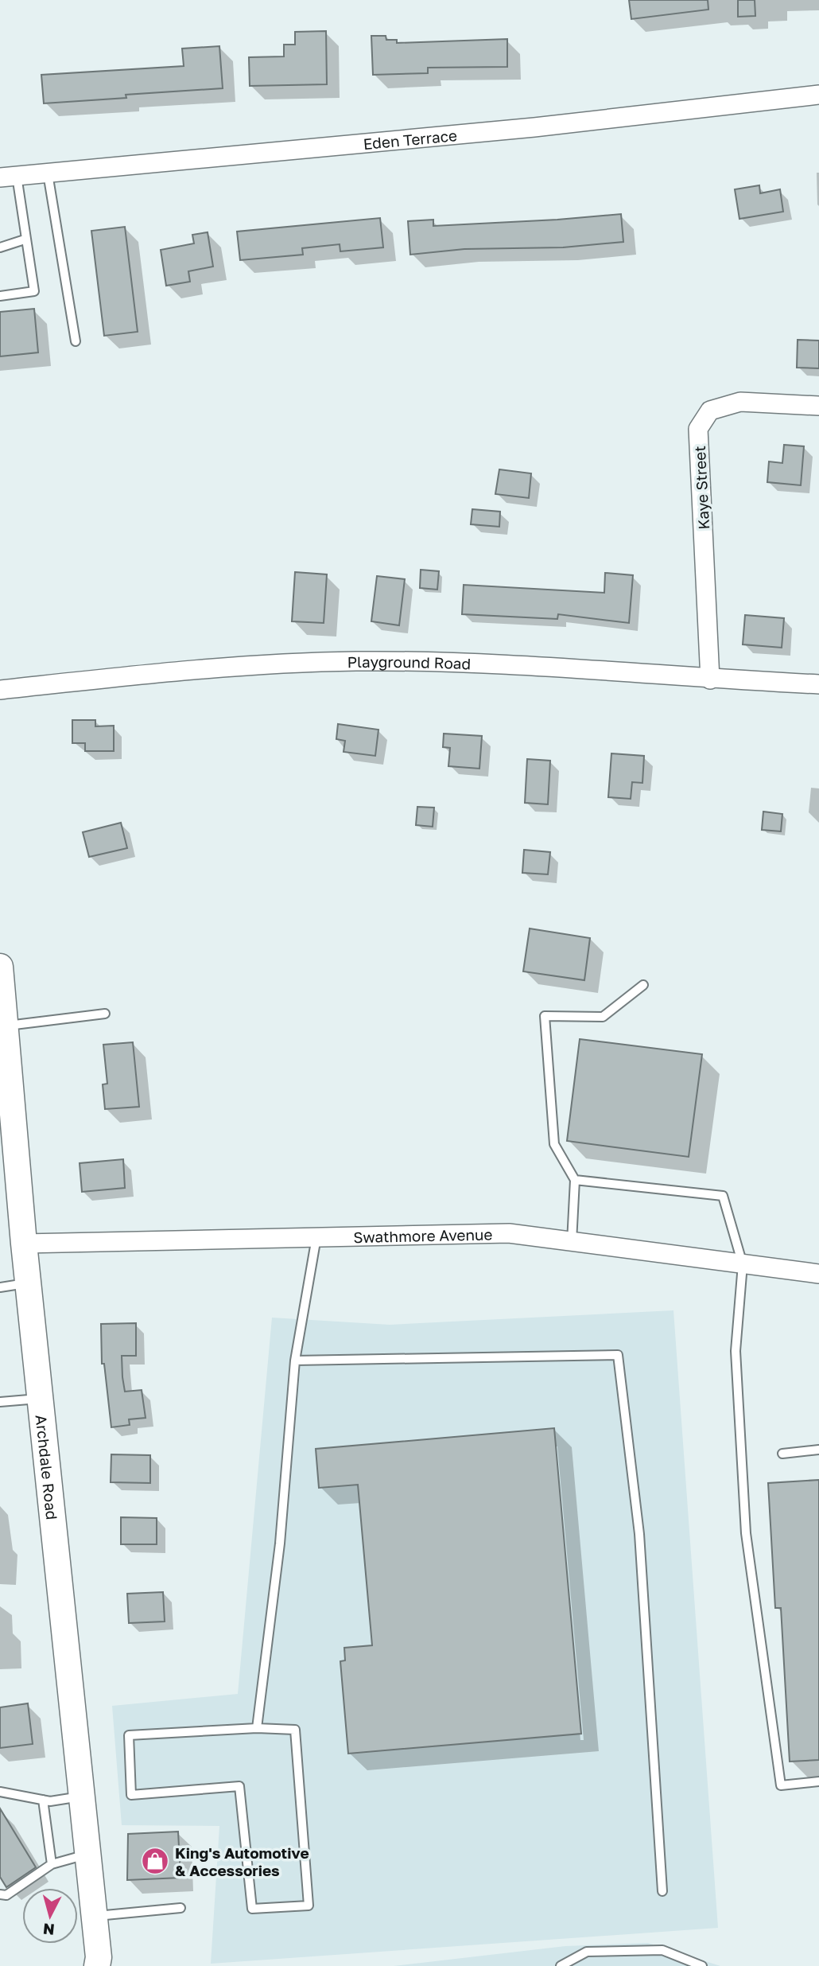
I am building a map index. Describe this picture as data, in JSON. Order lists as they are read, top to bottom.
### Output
{
  "streets": {
    "main road": ["Archdale Road"],
    "street": [
      "Eden Terrace",
      "Kaye Street",
      "Playground Road",
      "Swathmore Avenue"
    ]
  },
  "crossings": [
    ["Kaye Street", "Playground Road"],
    ["Swathmore Avenue", "Archdale Road"]
  ],
  "places": {
    "shop": ["King's Automotive & Accessories"]
  },
  "north": "bottom"
}
